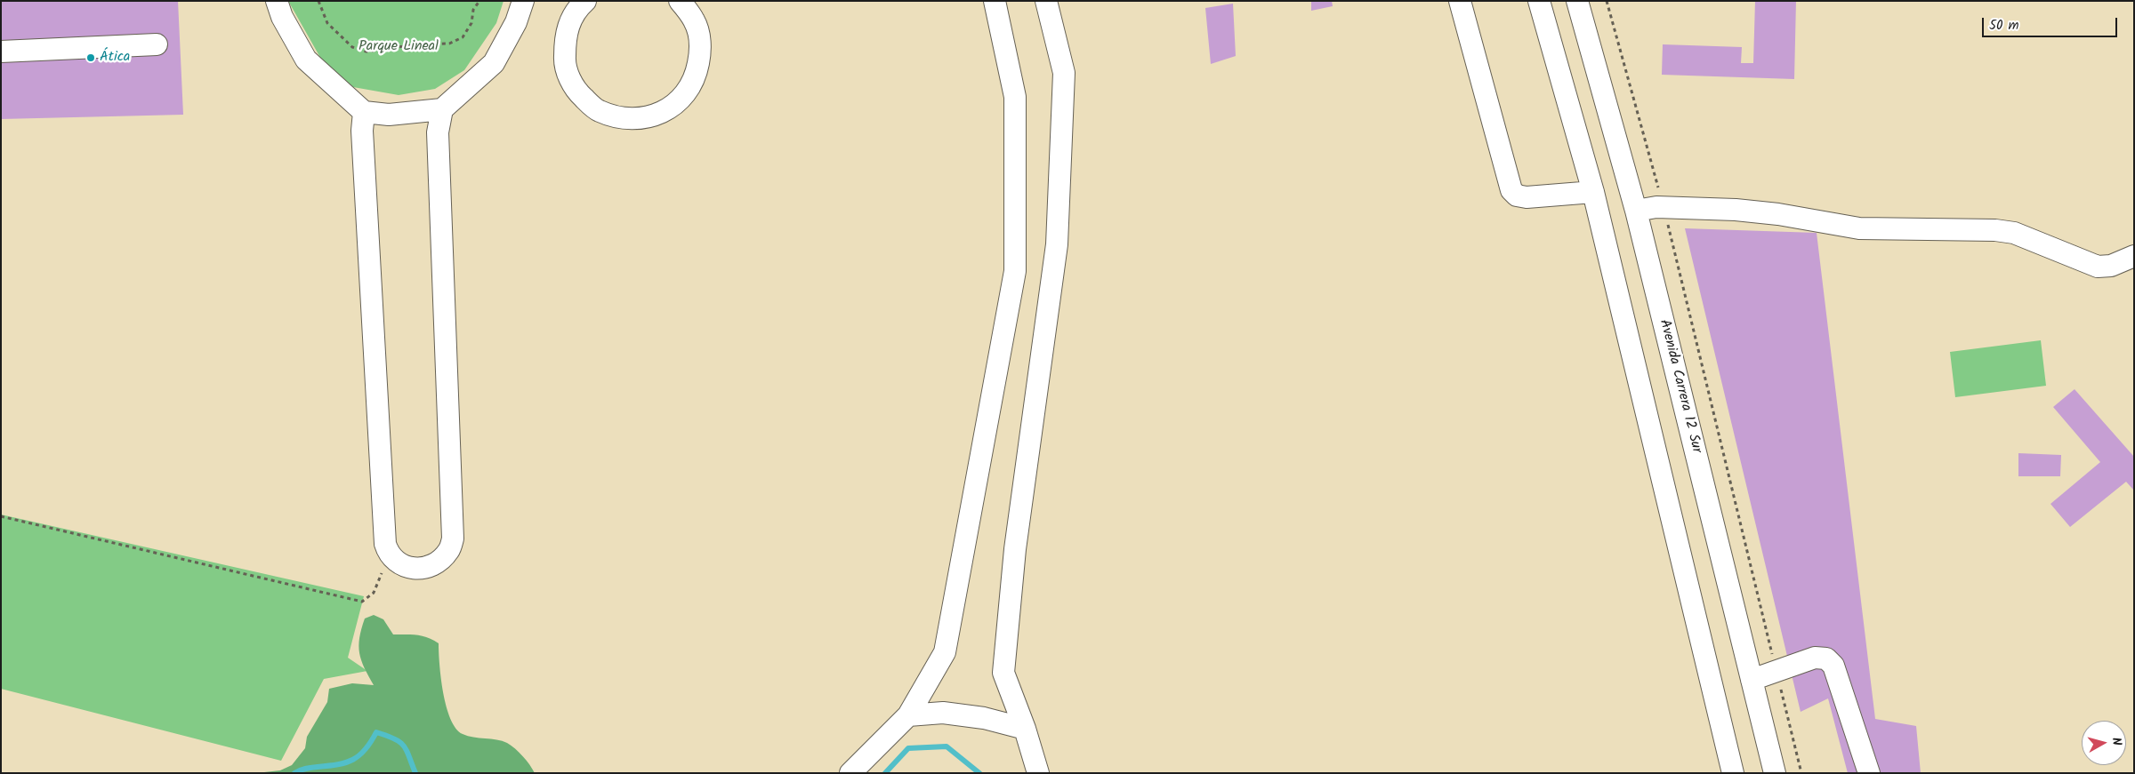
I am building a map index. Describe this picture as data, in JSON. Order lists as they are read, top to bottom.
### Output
{
  "streets": {
    "street": ["Avenida Carrera 12 Sur"]
  },
  "parks": ["Parque Lineal"],
  "places": ["Ática"],
  "scale_bar": "50 m",
  "north": "right"
}
